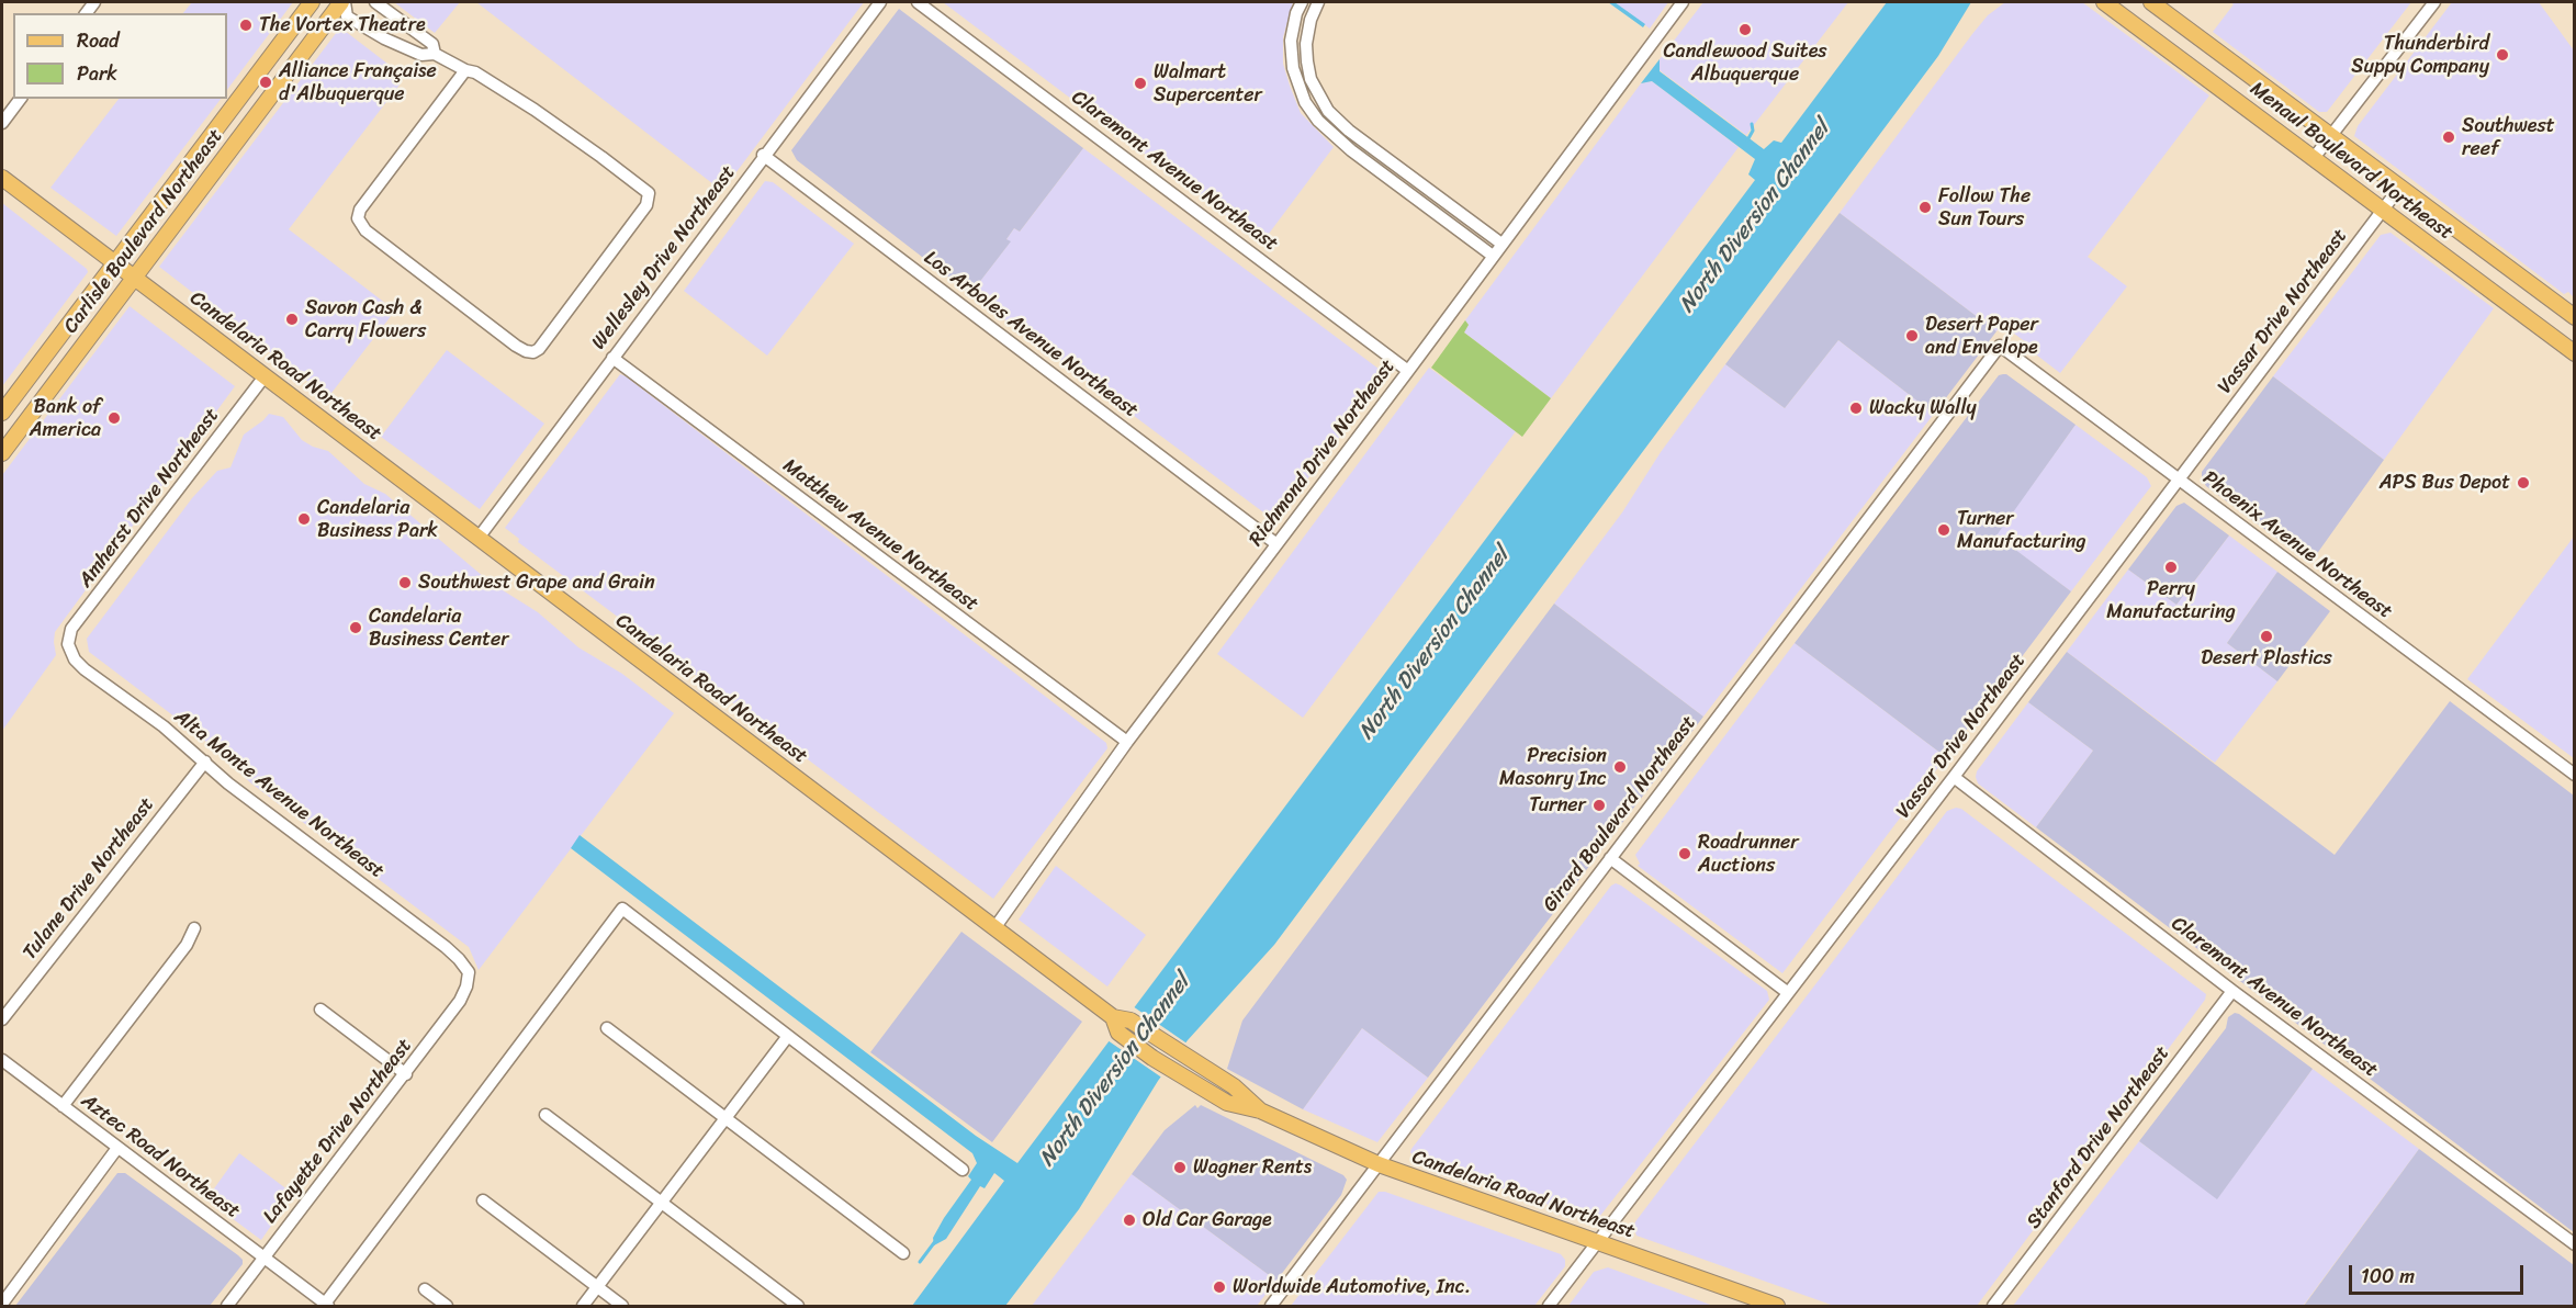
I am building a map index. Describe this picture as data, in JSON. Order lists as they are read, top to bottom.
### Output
{
  "streets": {
    "main road": ["Menaul Boulevard Northeast", "Carlisle Boulevard Northeast", "Candelaria Road Northeast"],
    "street": [
      "Claremont Avenue Northeast",
      "Wellesley Drive Northeast",
      "Vassar Drive Northeast",
      "Los Arboles Avenue Northeast",
      "Richmond Drive Northeast",
      "Amherst Drive Northeast",
      "Matthew Avenue Northeast",
      "Phoenix Avenue Northeast",
      "Alta Monte Avenue Northeast",
      "Girard Boulevard Northeast",
      "Tulane Drive Northeast",
      "Lafayette Drive Northeast",
      "Stanford Drive Northeast",
      "Aztec Road Northeast"
    ]
  },
  "crossings": [
    ["Menaul Boulevard Northeast", "Vassar Drive Northeast"],
    ["Claremont Avenue Northeast", "Vassar Drive Northeast"],
    ["Claremont Avenue Northeast", "Richmond Drive Northeast"],
    ["Claremont Avenue Northeast", "Stanford Drive Northeast"],
    ["Carlisle Boulevard Northeast", "Candelaria Road Northeast"],
    ["Wellesley Drive Northeast", "Los Arboles Avenue Northeast"],
    ["Wellesley Drive Northeast", "Candelaria Road Northeast"],
    ["Wellesley Drive Northeast", "Matthew Avenue Northeast"],
    ["Vassar Drive Northeast", "Candelaria Road Northeast"],
    ["Vassar Drive Northeast", "Phoenix Avenue Northeast"],
    ["Los Arboles Avenue Northeast", "Richmond Drive Northeast"],
    ["Candelaria Road Northeast", "Richmond Drive Northeast"],
    ["Candelaria Road Northeast", "Amherst Drive Northeast"],
    ["Candelaria Road Northeast", "Girard Boulevard Northeast"],
    ["Richmond Drive Northeast", "Matthew Avenue Northeast"],
    ["Amherst Drive Northeast", "Alta Monte Avenue Northeast"],
    ["Phoenix Avenue Northeast", "Girard Boulevard Northeast"],
    ["Alta Monte Avenue Northeast", "Tulane Drive Northeast"],
    ["Alta Monte Avenue Northeast", "Lafayette Drive Northeast"],
    ["Lafayette Drive Northeast", "Aztec Road Northeast"]
  ],
  "water": ["North Diversion Channel"],
  "places": [
    "The Vortex Theatre",
    "Candlewood Suites Albuquerque",
    "Thunderbird Suppy Company",
    "Alliance Française d'Albuquerque",
    "Walmart Supercenter",
    "Southwest reef",
    "Follow The Sun Tours",
    "Savon Cash & Carry Flowers",
    "Desert Paper and Envelope",
    "Wacky Wally",
    "Bank of America",
    "APS Bus Depot",
    "Candelaria Business Park",
    "Turner Manufacturing",
    "Perry Manufacturing",
    "Southwest Grape and Grain",
    "Candelaria Business Center",
    "Desert Plastics",
    "Precision Masonry Inc",
    "Turner",
    "Roadrunner Auctions",
    "Wagner Rents",
    "Old Car Garage",
    "Worldwide Automotive, Inc."
  ],
  "legend": ["Road", "Park"],
  "scale_bar": "100 m"
}
